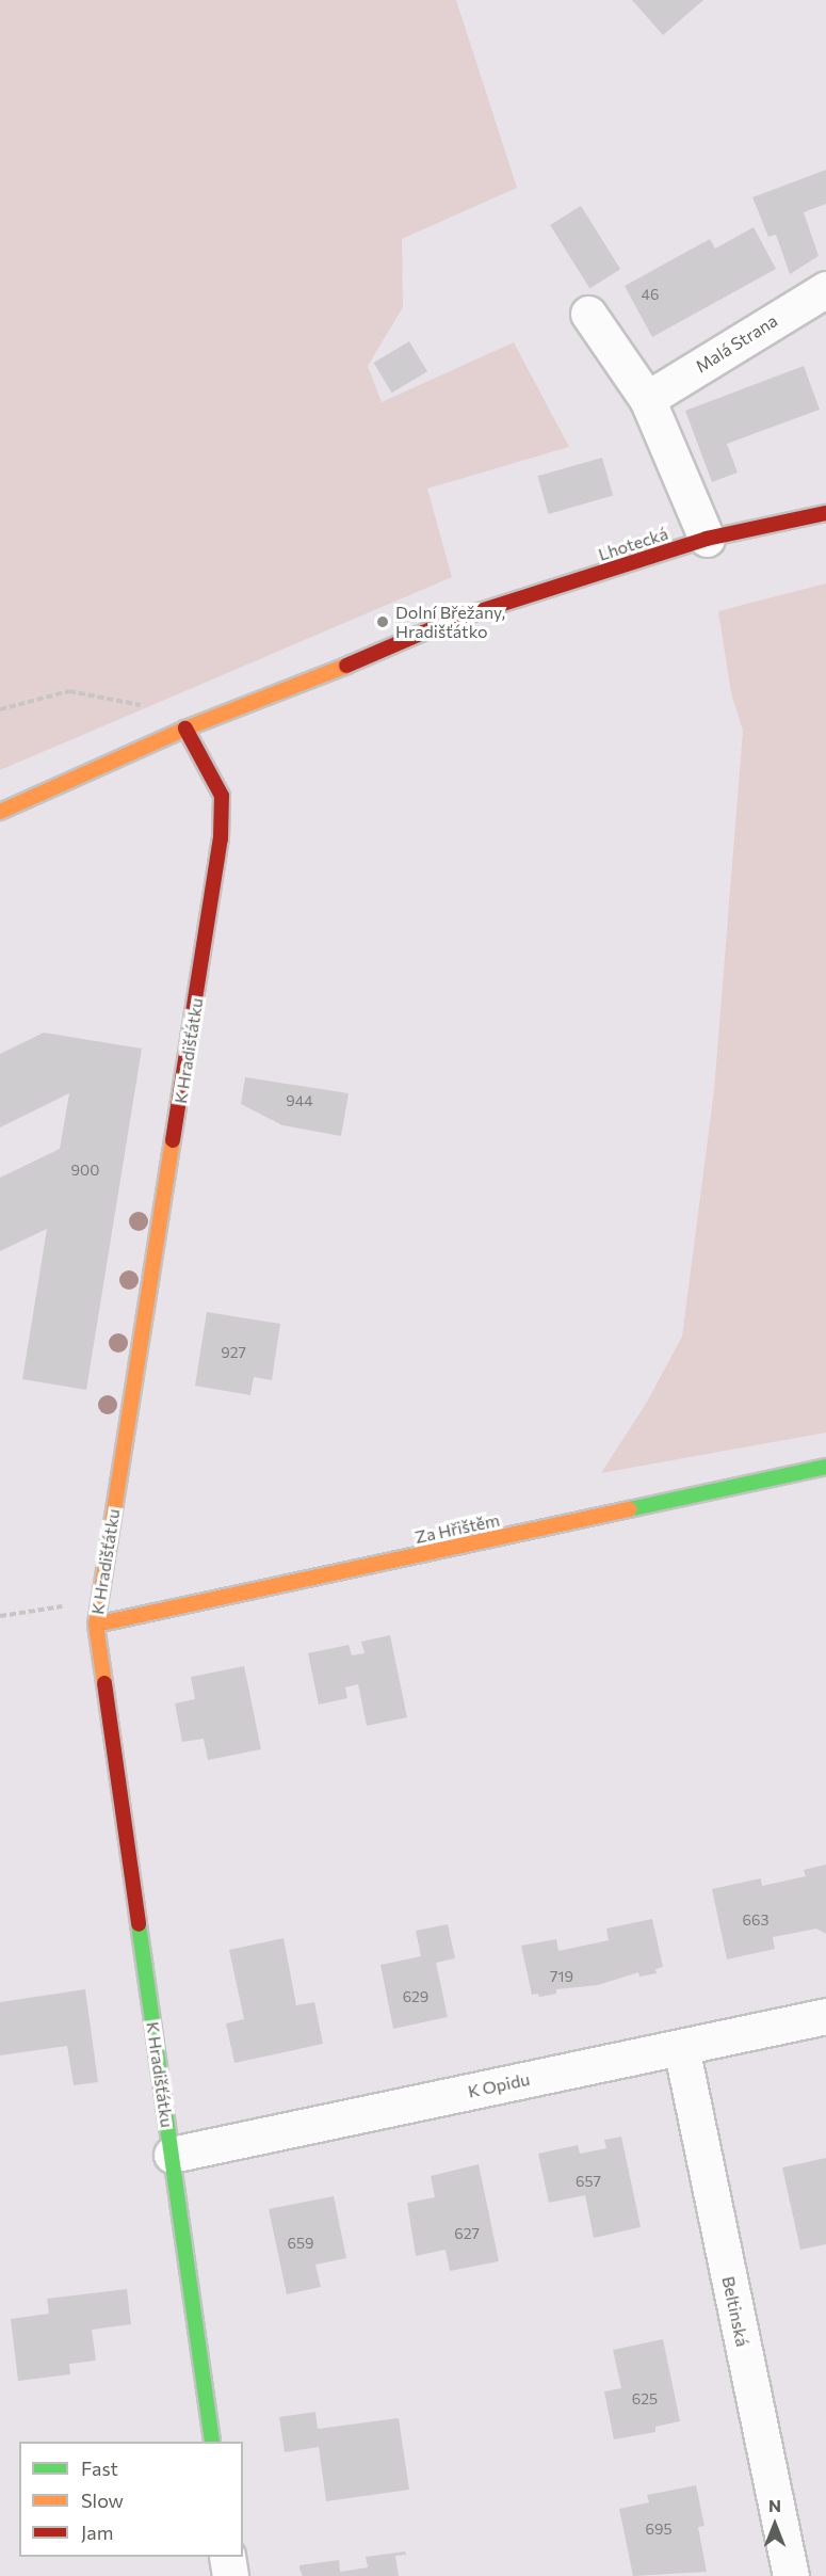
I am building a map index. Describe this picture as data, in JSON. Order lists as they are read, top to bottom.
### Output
{
  "streets": {
    "street": [
      "Malá Strana",
      "Lhotecká",
      "K Hradišťátku",
      "Za Hřištěm",
      "K Opidu",
      "Beltinská"
    ]
  },
  "crossings": [
    ["Lhotecká", "K Hradišťátku"],
    ["K Hradišťátku", "Za Hřištěm"],
    ["K Hradišťátku", "K Opidu"],
    ["K Opidu", "Beltinská"]
  ],
  "places": ["Dolní Břežany, Hradišťátko"],
  "house_numbers": [
    "46",
    "944",
    "900",
    "927",
    "663",
    "719",
    "629",
    "657",
    "627",
    "659",
    "625",
    "695"
  ],
  "legend": ["Fast", "Slow", "Jam"],
  "north": "top"
}
